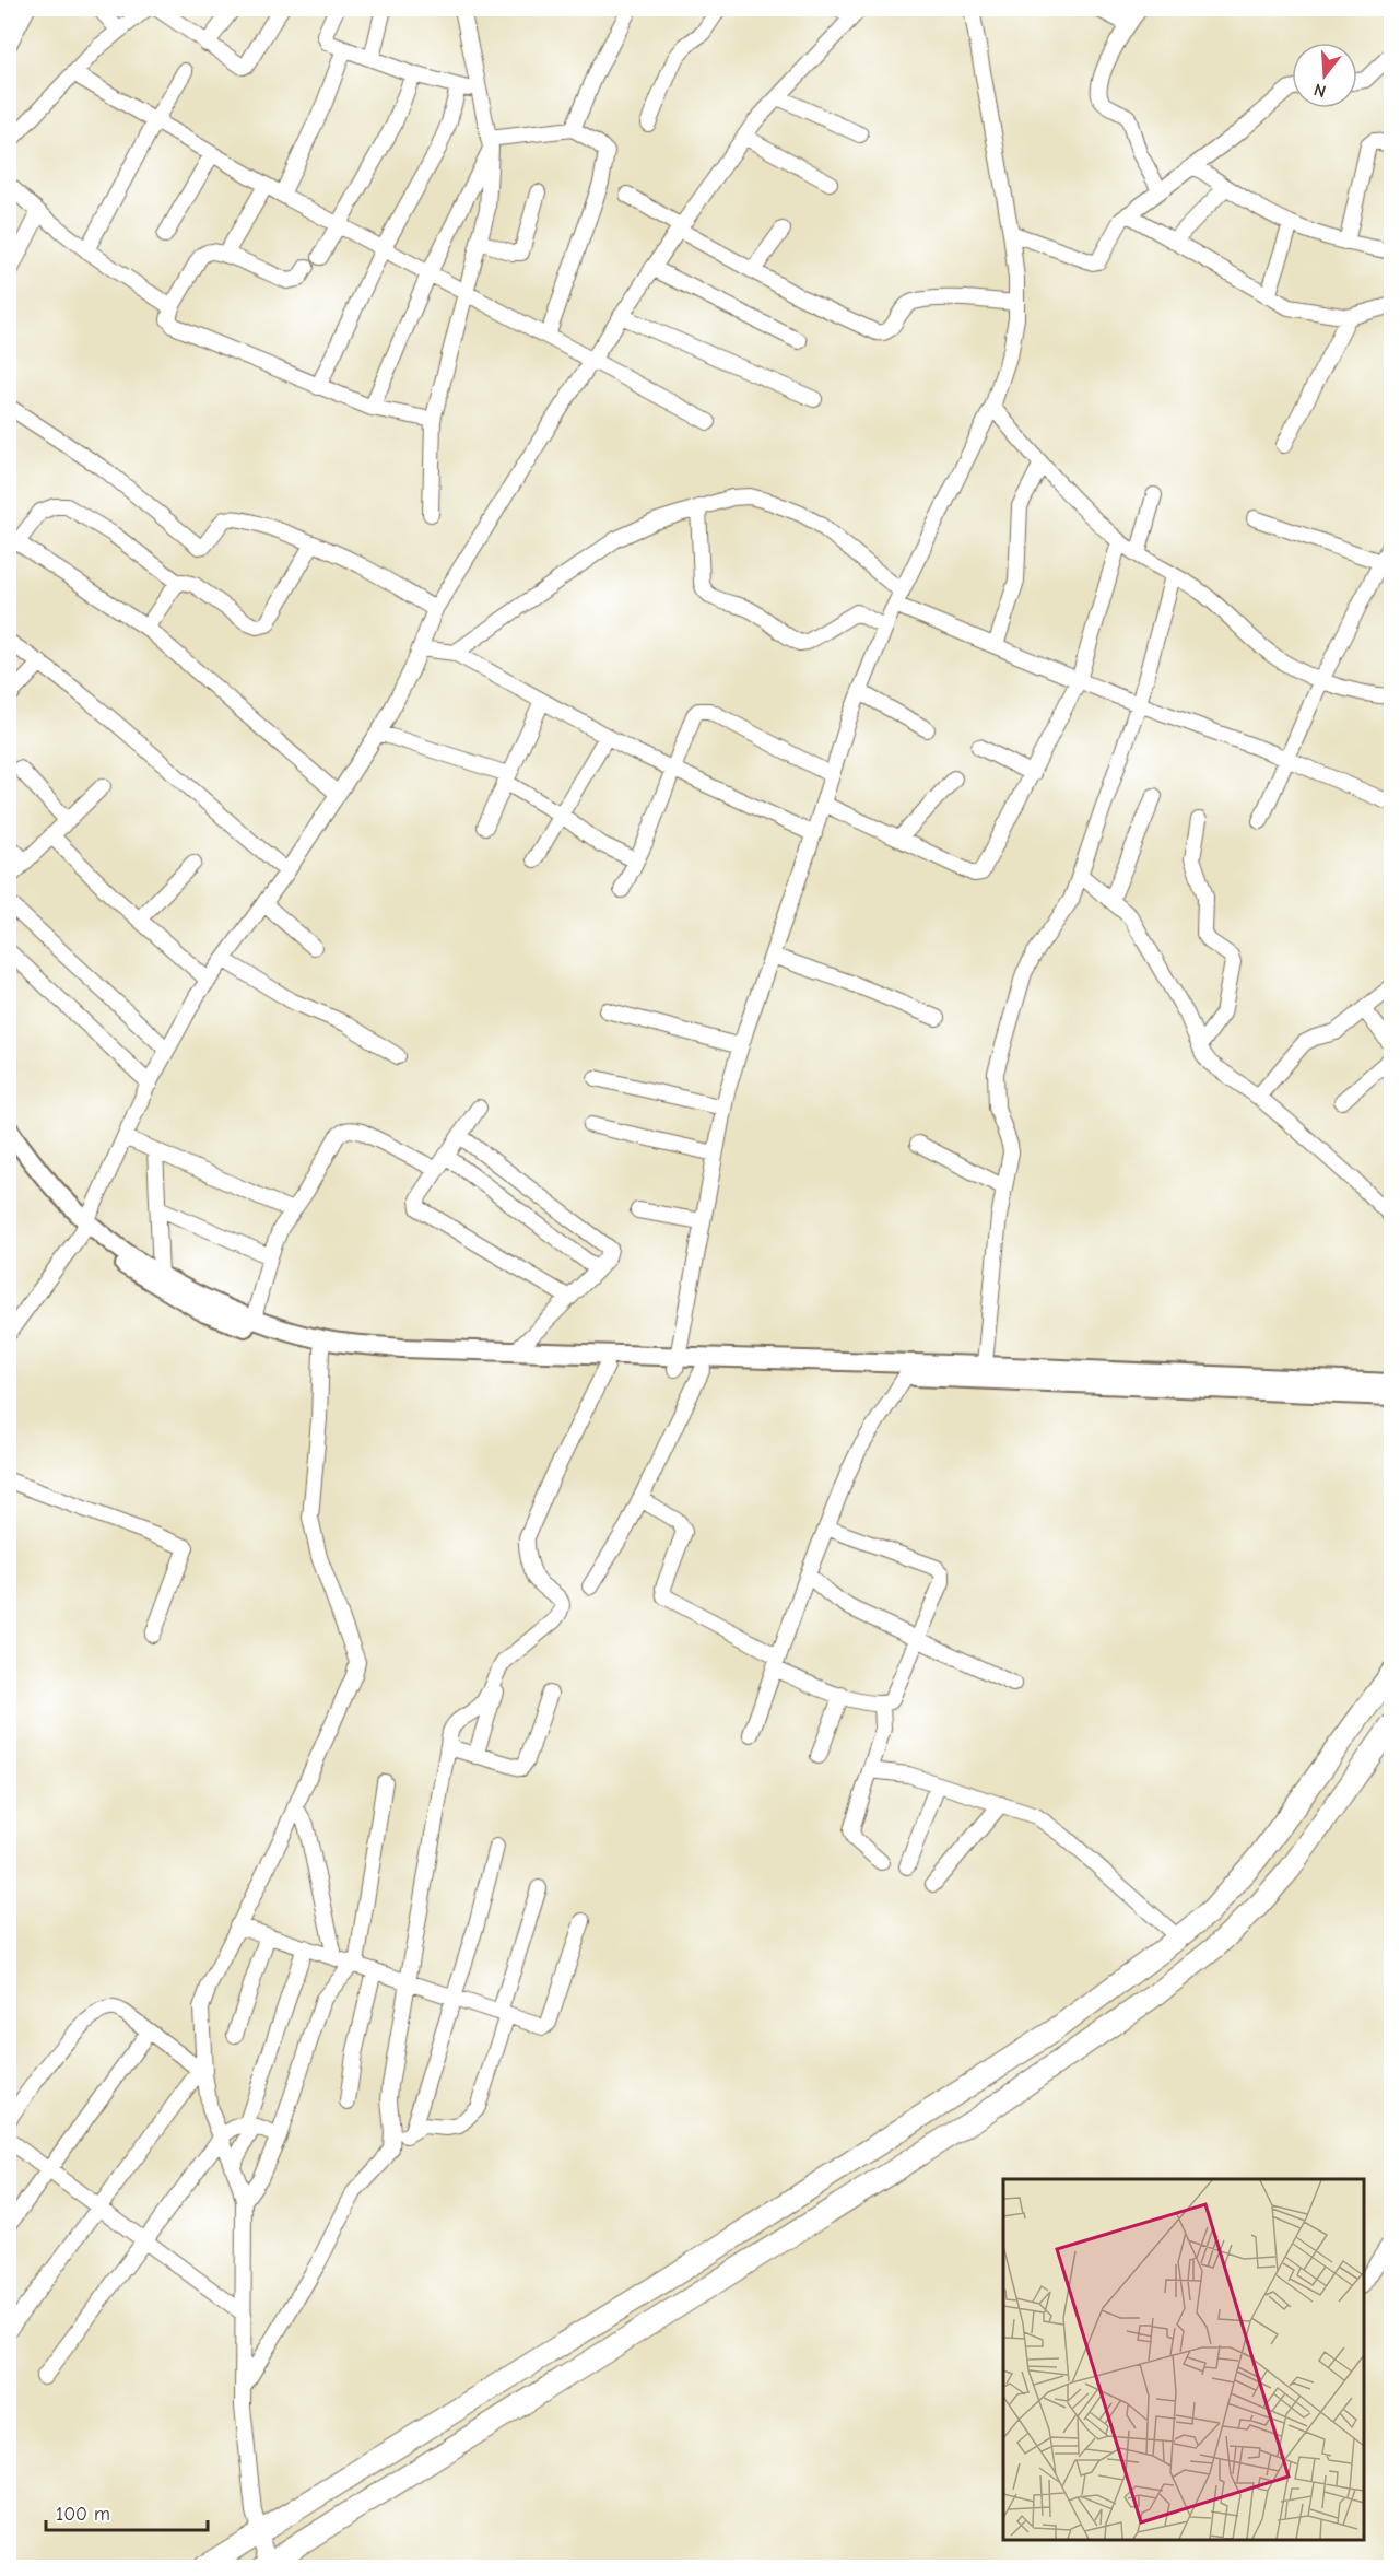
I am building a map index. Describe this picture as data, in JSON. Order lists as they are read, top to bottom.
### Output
{
  "scale_bar": "100 m",
  "north": "bottom"
}
